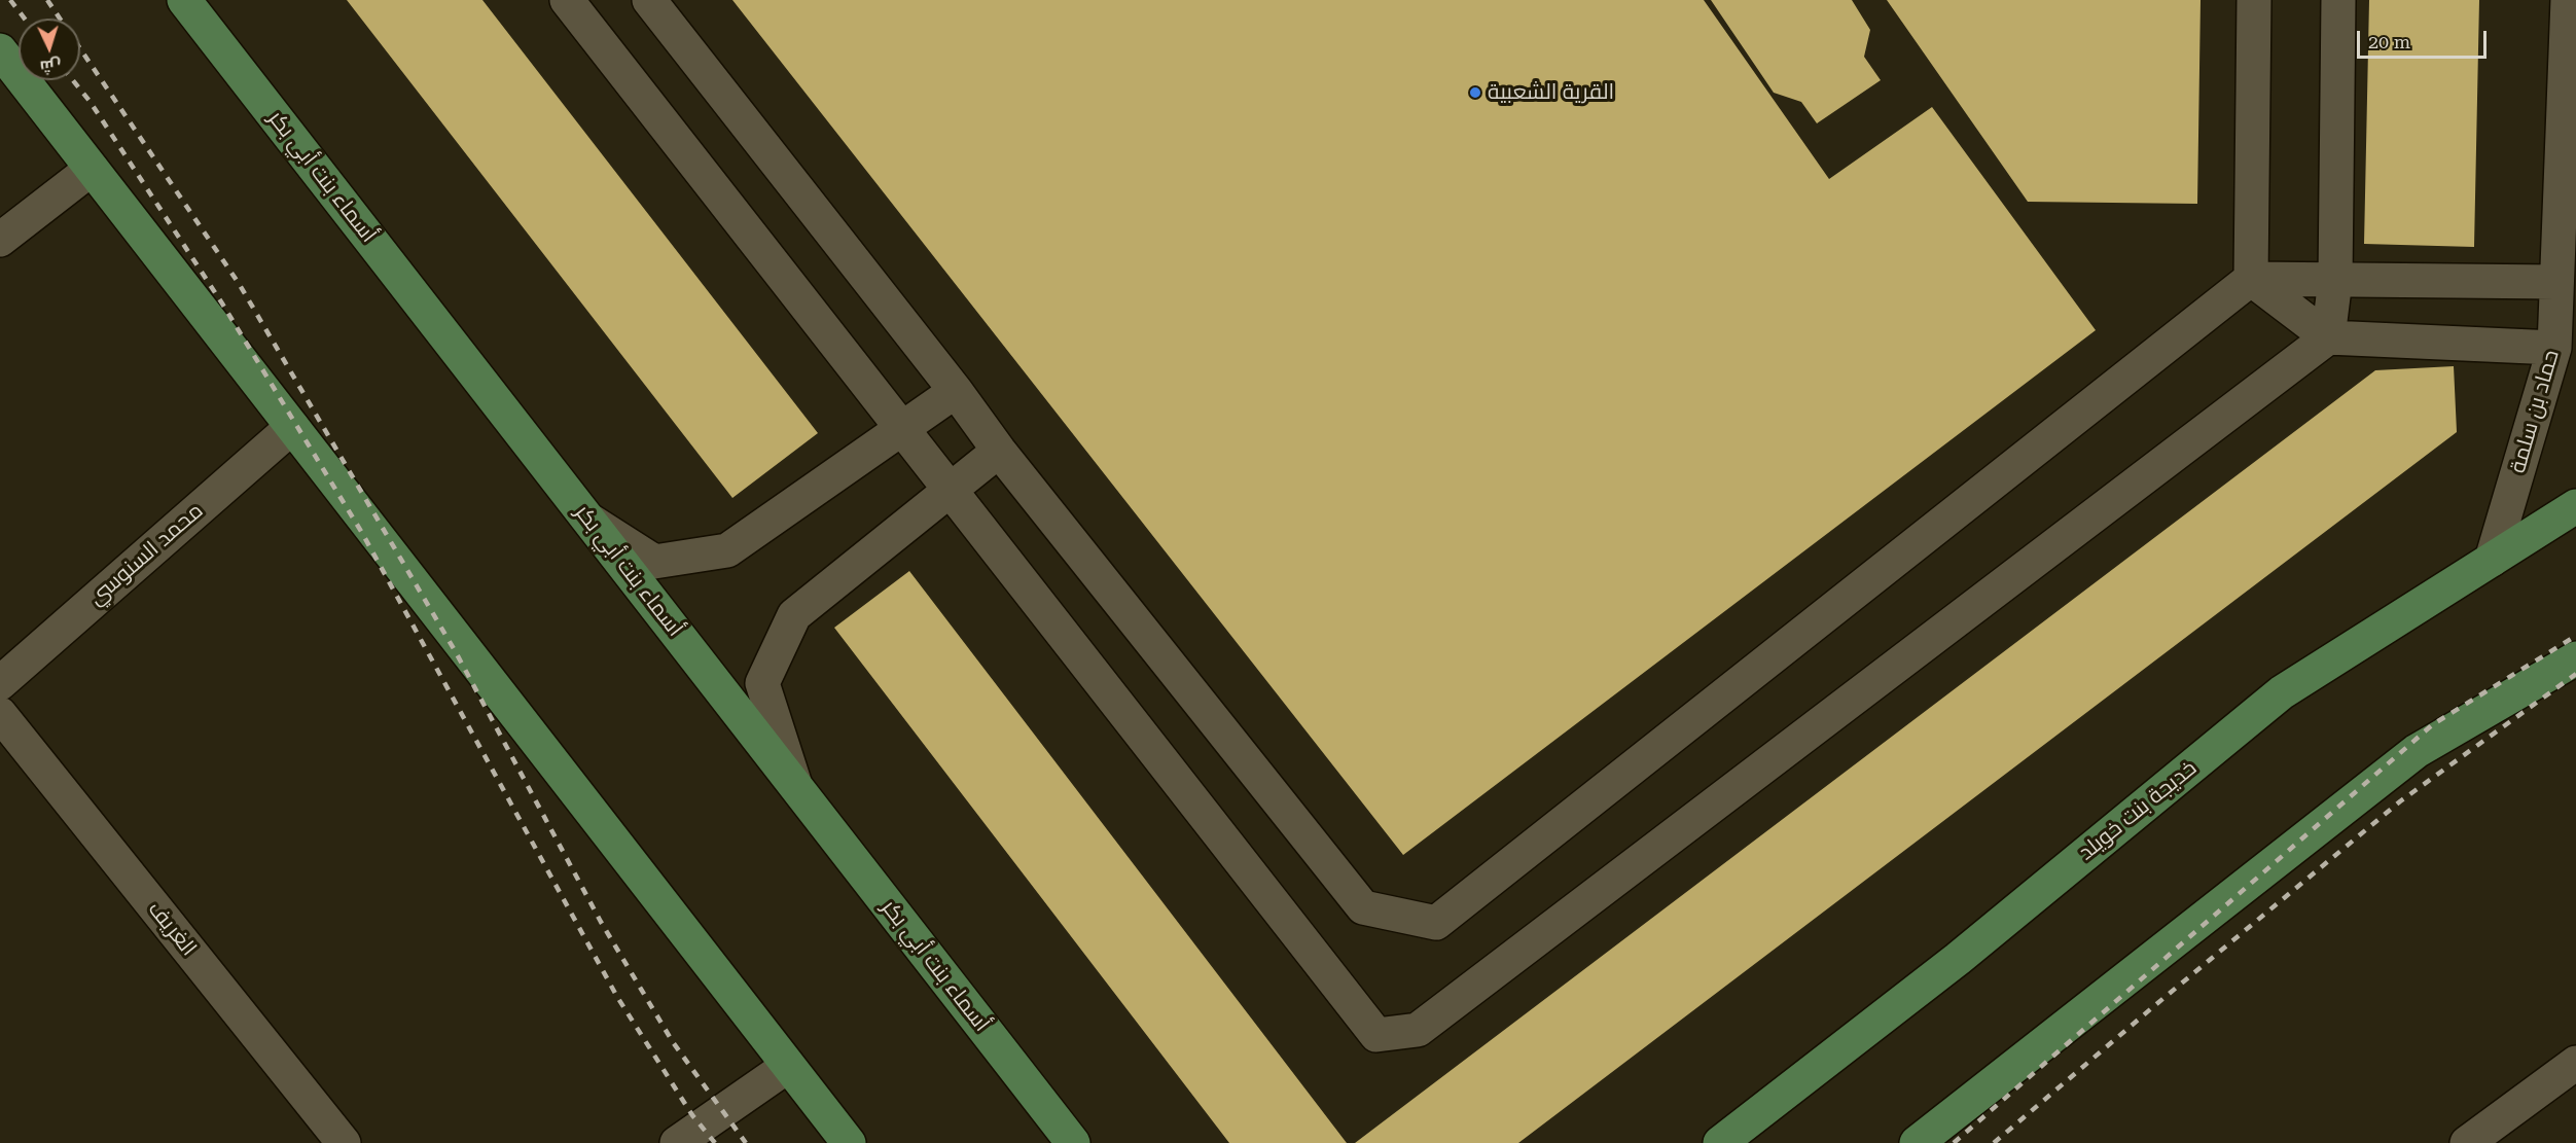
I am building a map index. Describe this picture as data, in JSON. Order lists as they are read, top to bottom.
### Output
{
  "streets": {
    "main road": ["أسماء بنت أبي بكر", "خديجة بنت خويلد"],
    "street": ["حماد بن سلمة", "محمد السنوسي", "الغريف"]
  },
  "crossings": [
    ["حماد بن سلمة", "خديجة بنت خويلد"]
  ],
  "places": ["القرية الشعبية"],
  "scale_bar": "20 m",
  "north": "bottom"
}
